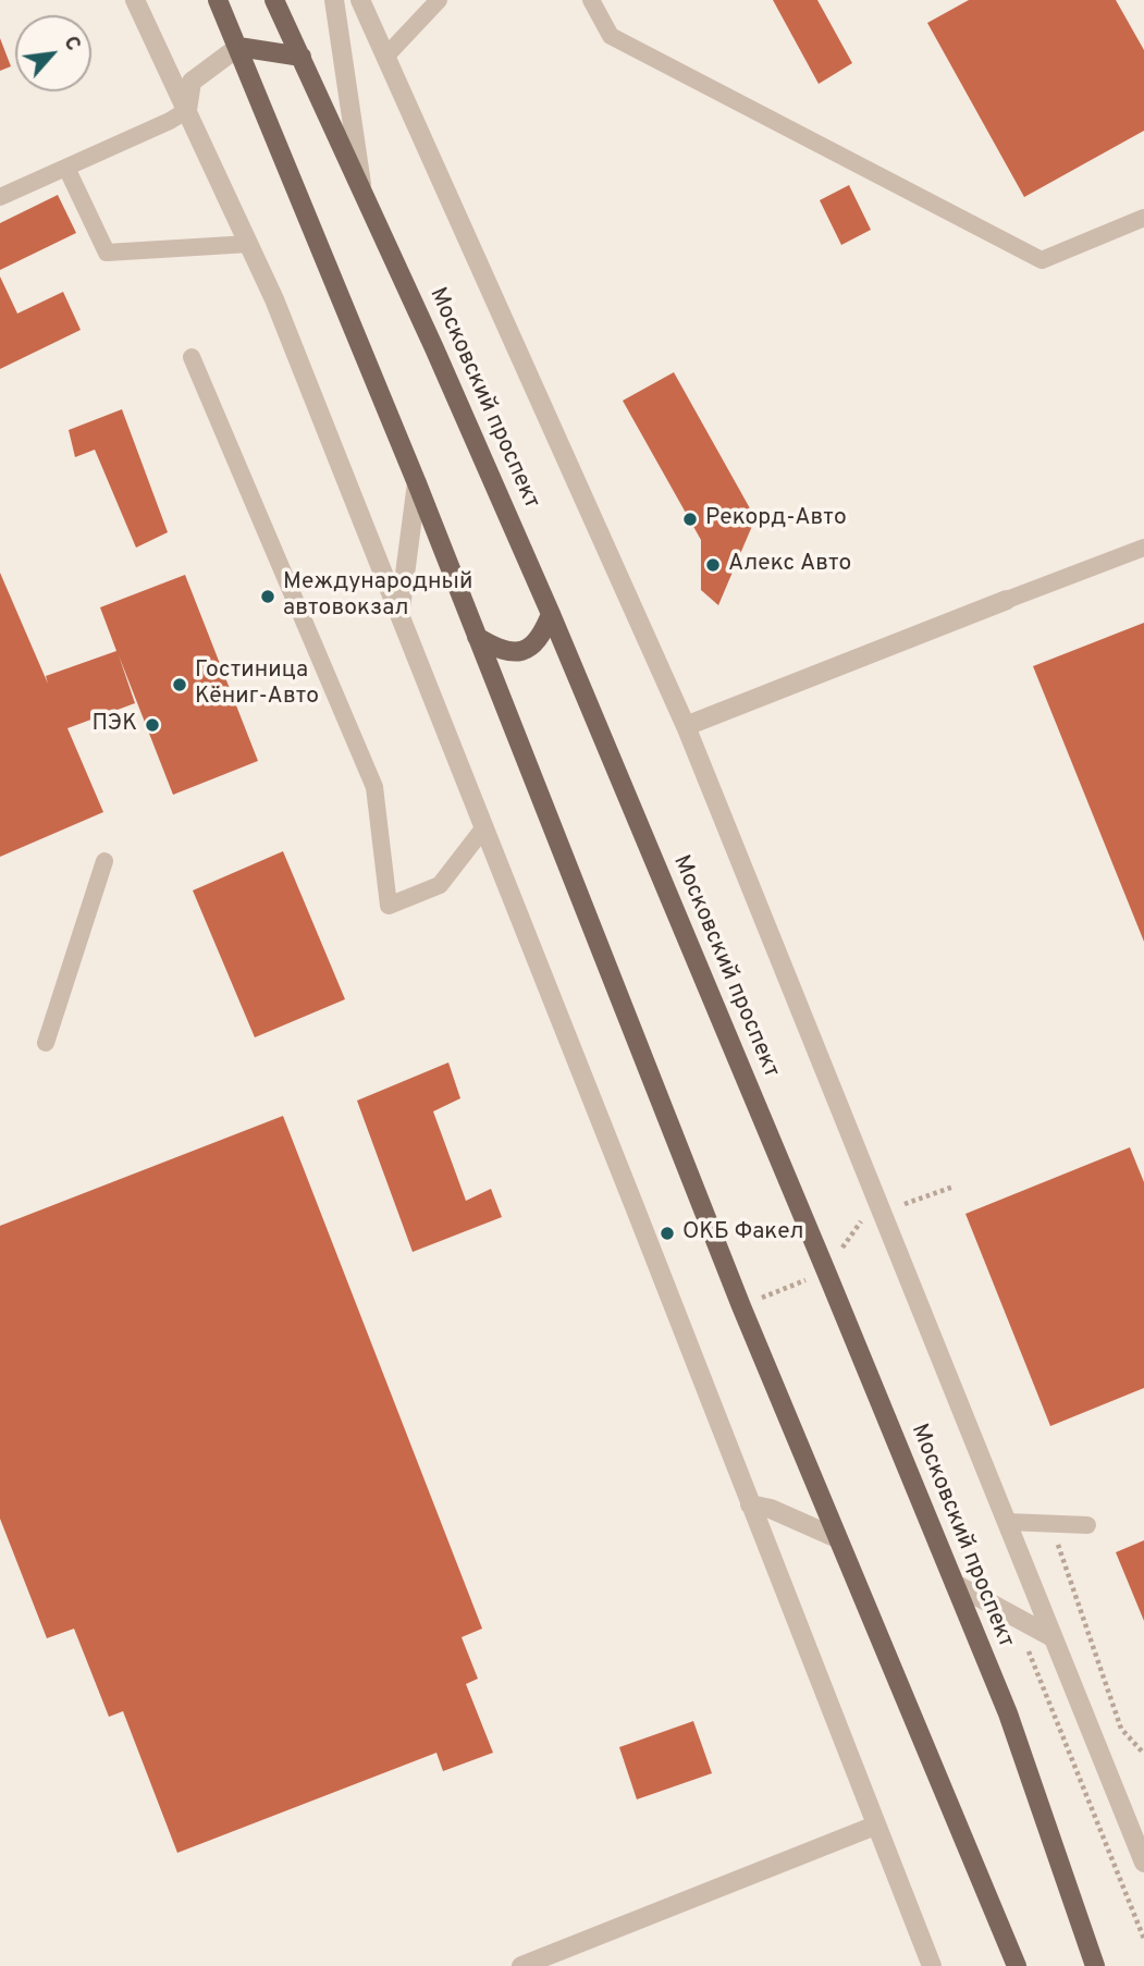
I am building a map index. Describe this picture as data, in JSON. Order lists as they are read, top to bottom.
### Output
{
  "streets": {
    "main road": ["Московский проспект"]
  },
  "places": [
    "Рекорд-Авто",
    "Алекс Авто",
    "Международный автовокзал",
    "Гостиница Кёниг-Авто",
    "ПЭК",
    "ОКБ Факел"
  ],
  "north": "top right"
}
